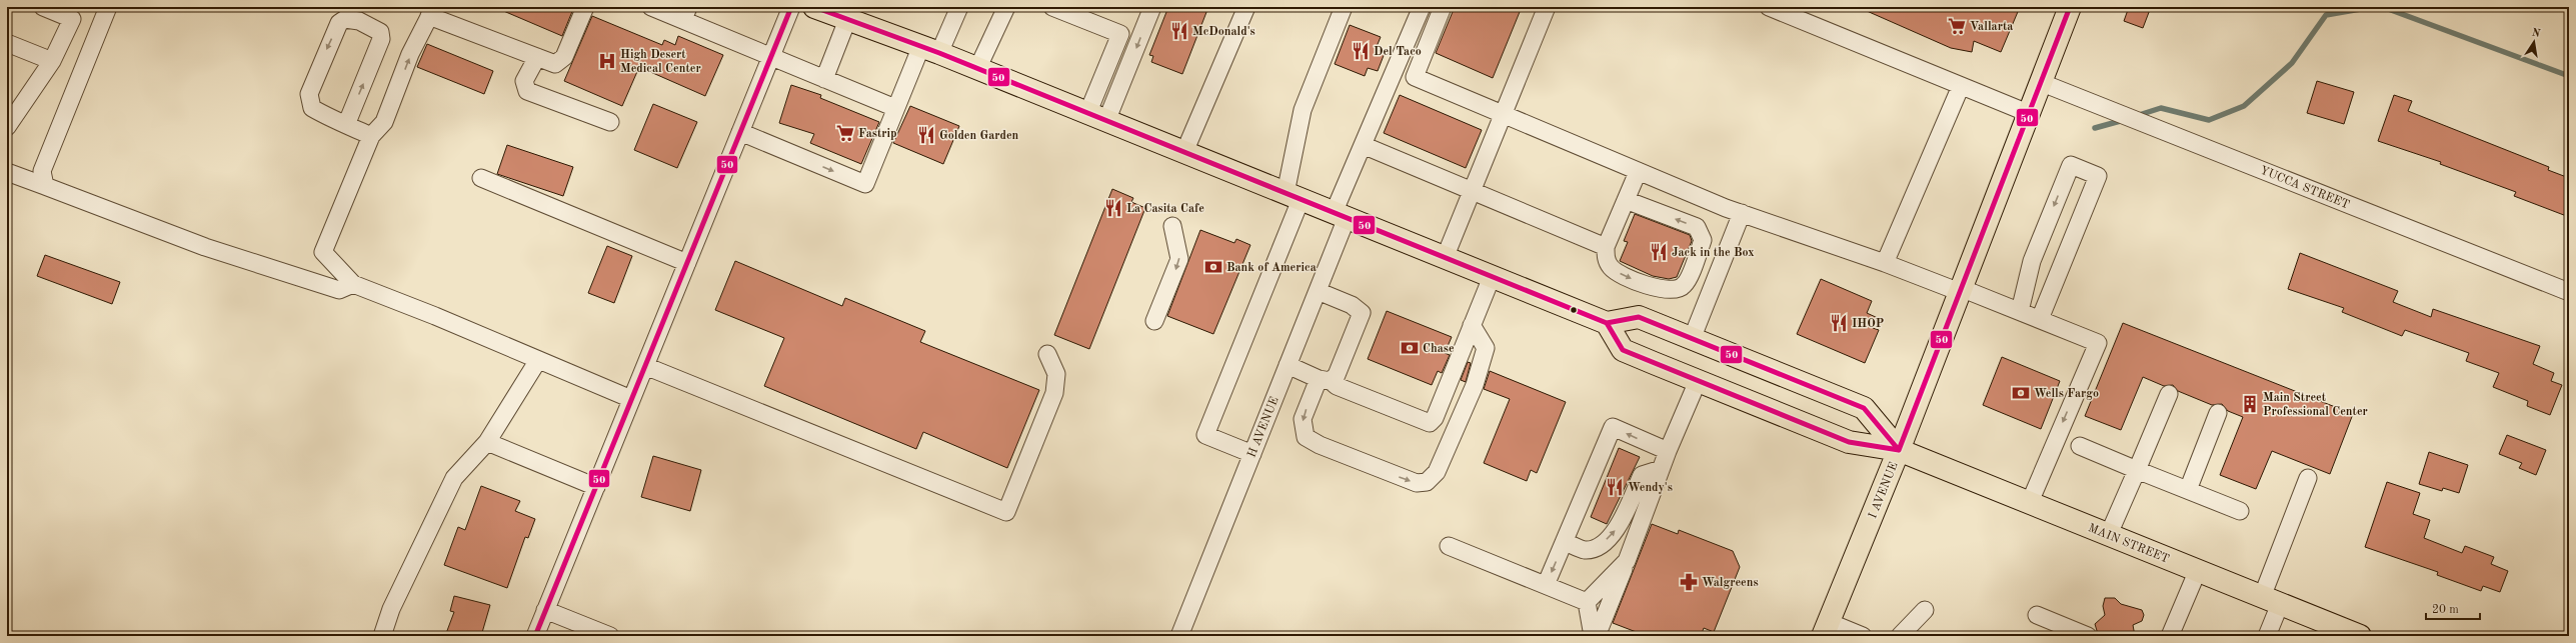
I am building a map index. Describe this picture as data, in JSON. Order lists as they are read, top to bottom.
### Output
{
  "streets": {
    "main road": ["I AVENUE", "MAIN STREET"],
    "street": ["YUCCA STREET", "H AVENUE"]
  },
  "crossings": [
    ["YUCCA STREET", "I AVENUE"],
    ["I AVENUE", "MAIN STREET"]
  ],
  "places": {
    "supermarket": ["Vallarta", "Fastrip"],
    "restaurant": [
      "McDonald's",
      "Del Taco",
      "Golden Garden",
      "La Casita Cafe",
      "Jack in the Box",
      "IHOP",
      "Wendy's"
    ],
    "hospital": ["High Desert Medical Center"],
    "bank": ["Bank of America", "Chase", "Wells Fargo"],
    "building": ["Main Street Professional Center"],
    "pharmacy": ["Walgreens"]
  },
  "lines": ["transit line 50"],
  "scale_bar": "20 m",
  "north": "top"
}
